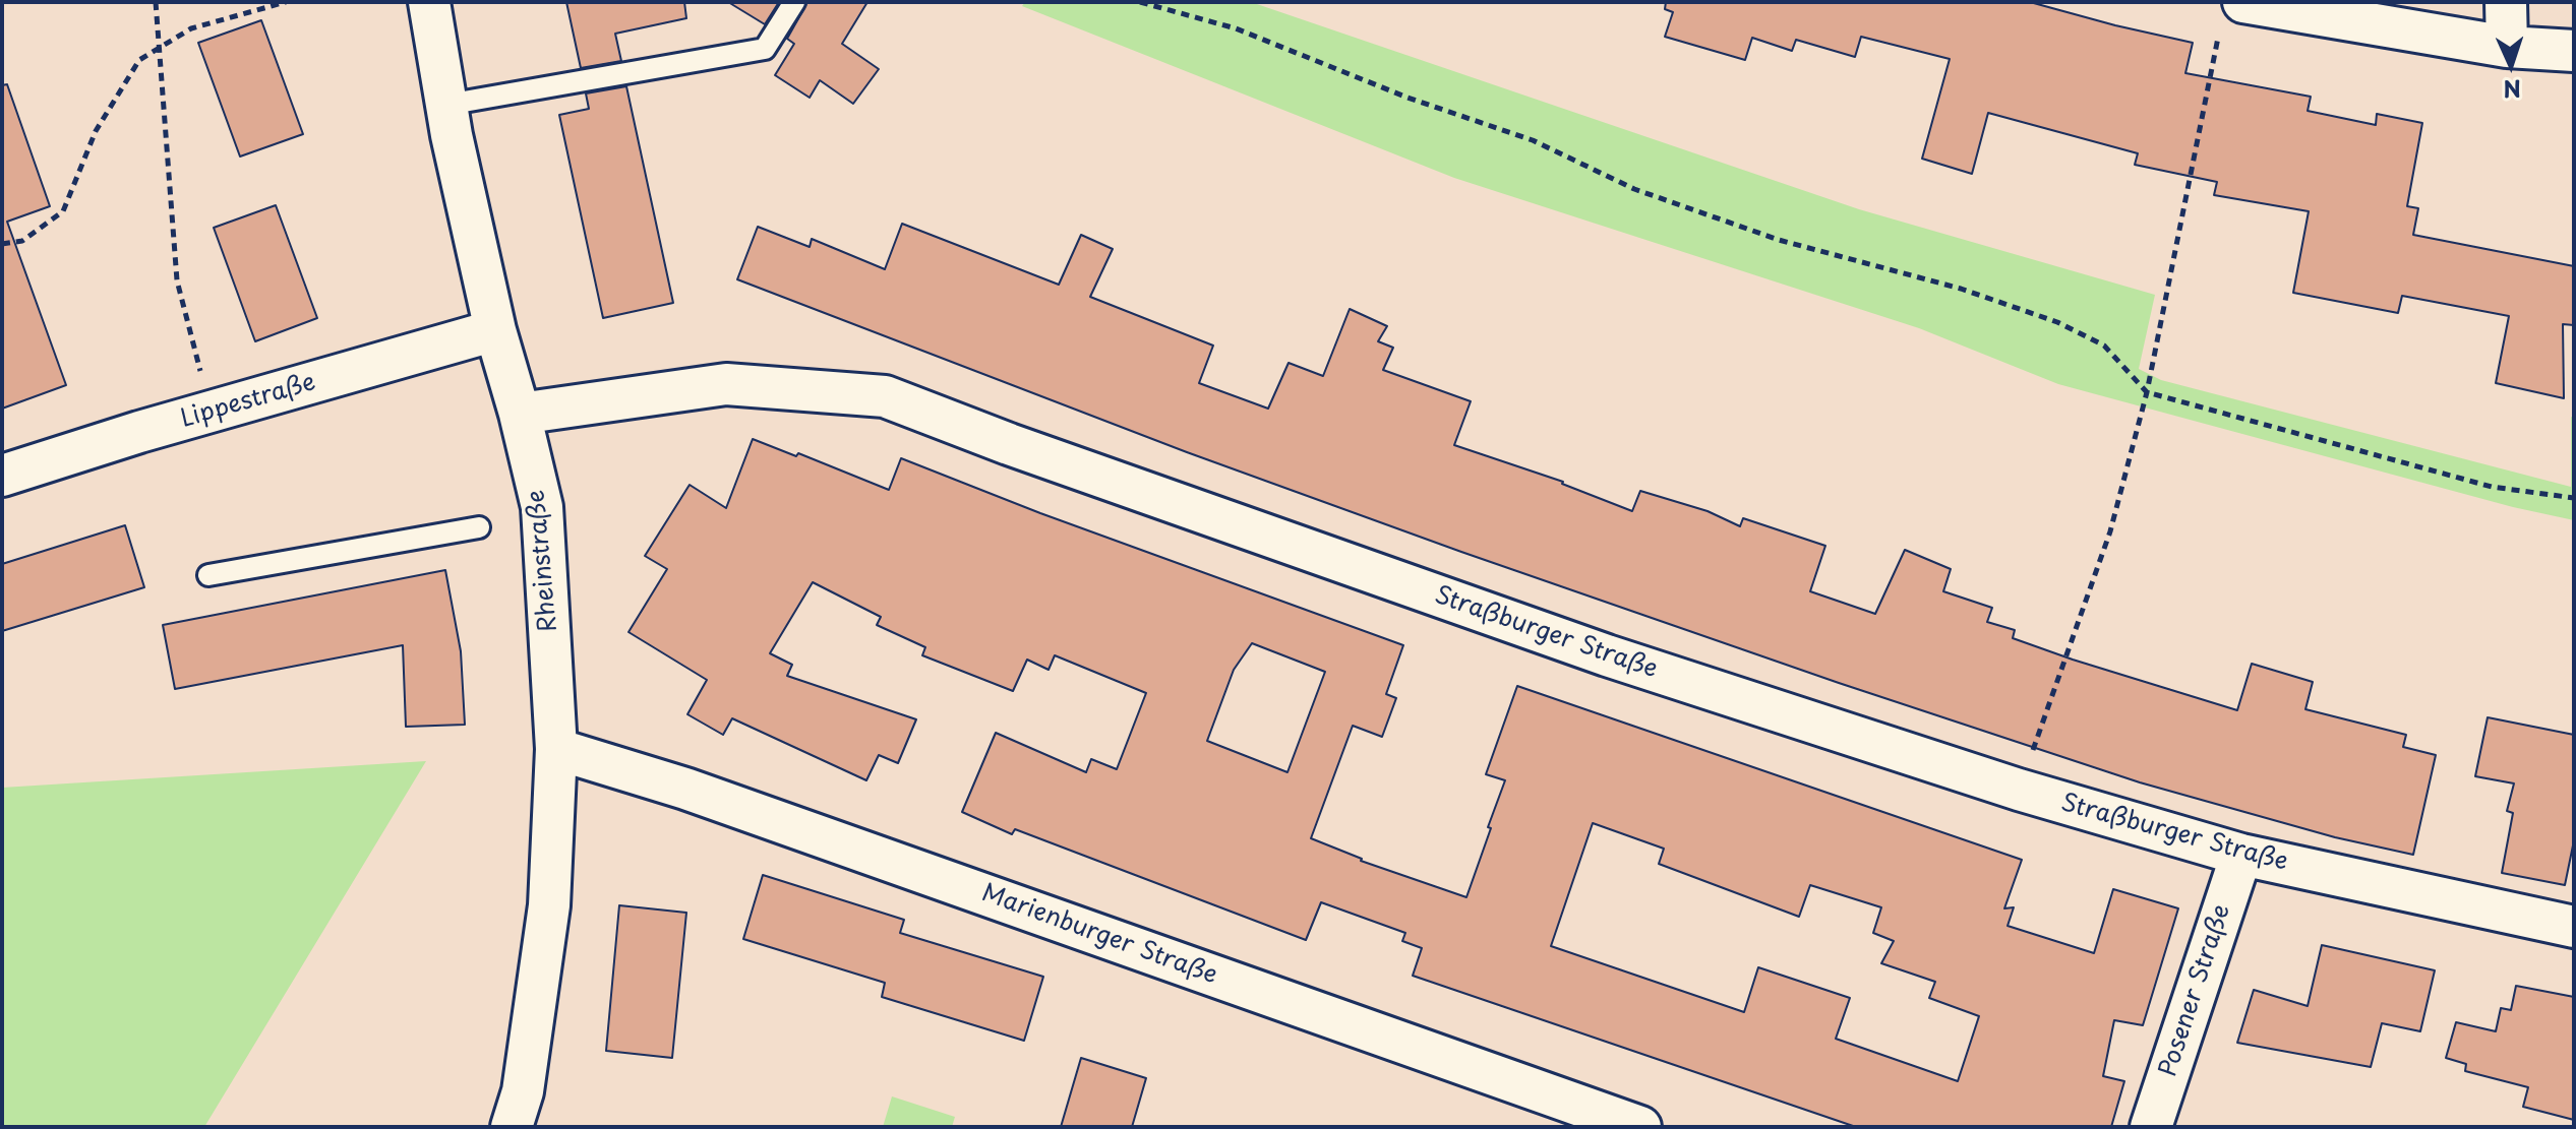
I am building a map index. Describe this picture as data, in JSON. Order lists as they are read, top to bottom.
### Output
{
  "streets": {
    "street": [
      "Lippestraße",
      "Rheinstraße",
      "Straßburger Straße",
      "Marienburger Straße",
      "Posener Straße"
    ]
  },
  "crossings": [
    ["Lippestraße", "Rheinstraße"],
    ["Rheinstraße", "Straßburger Straße"],
    ["Rheinstraße", "Marienburger Straße"],
    ["Straßburger Straße", "Posener Straße"]
  ],
  "north": "bottom"
}
